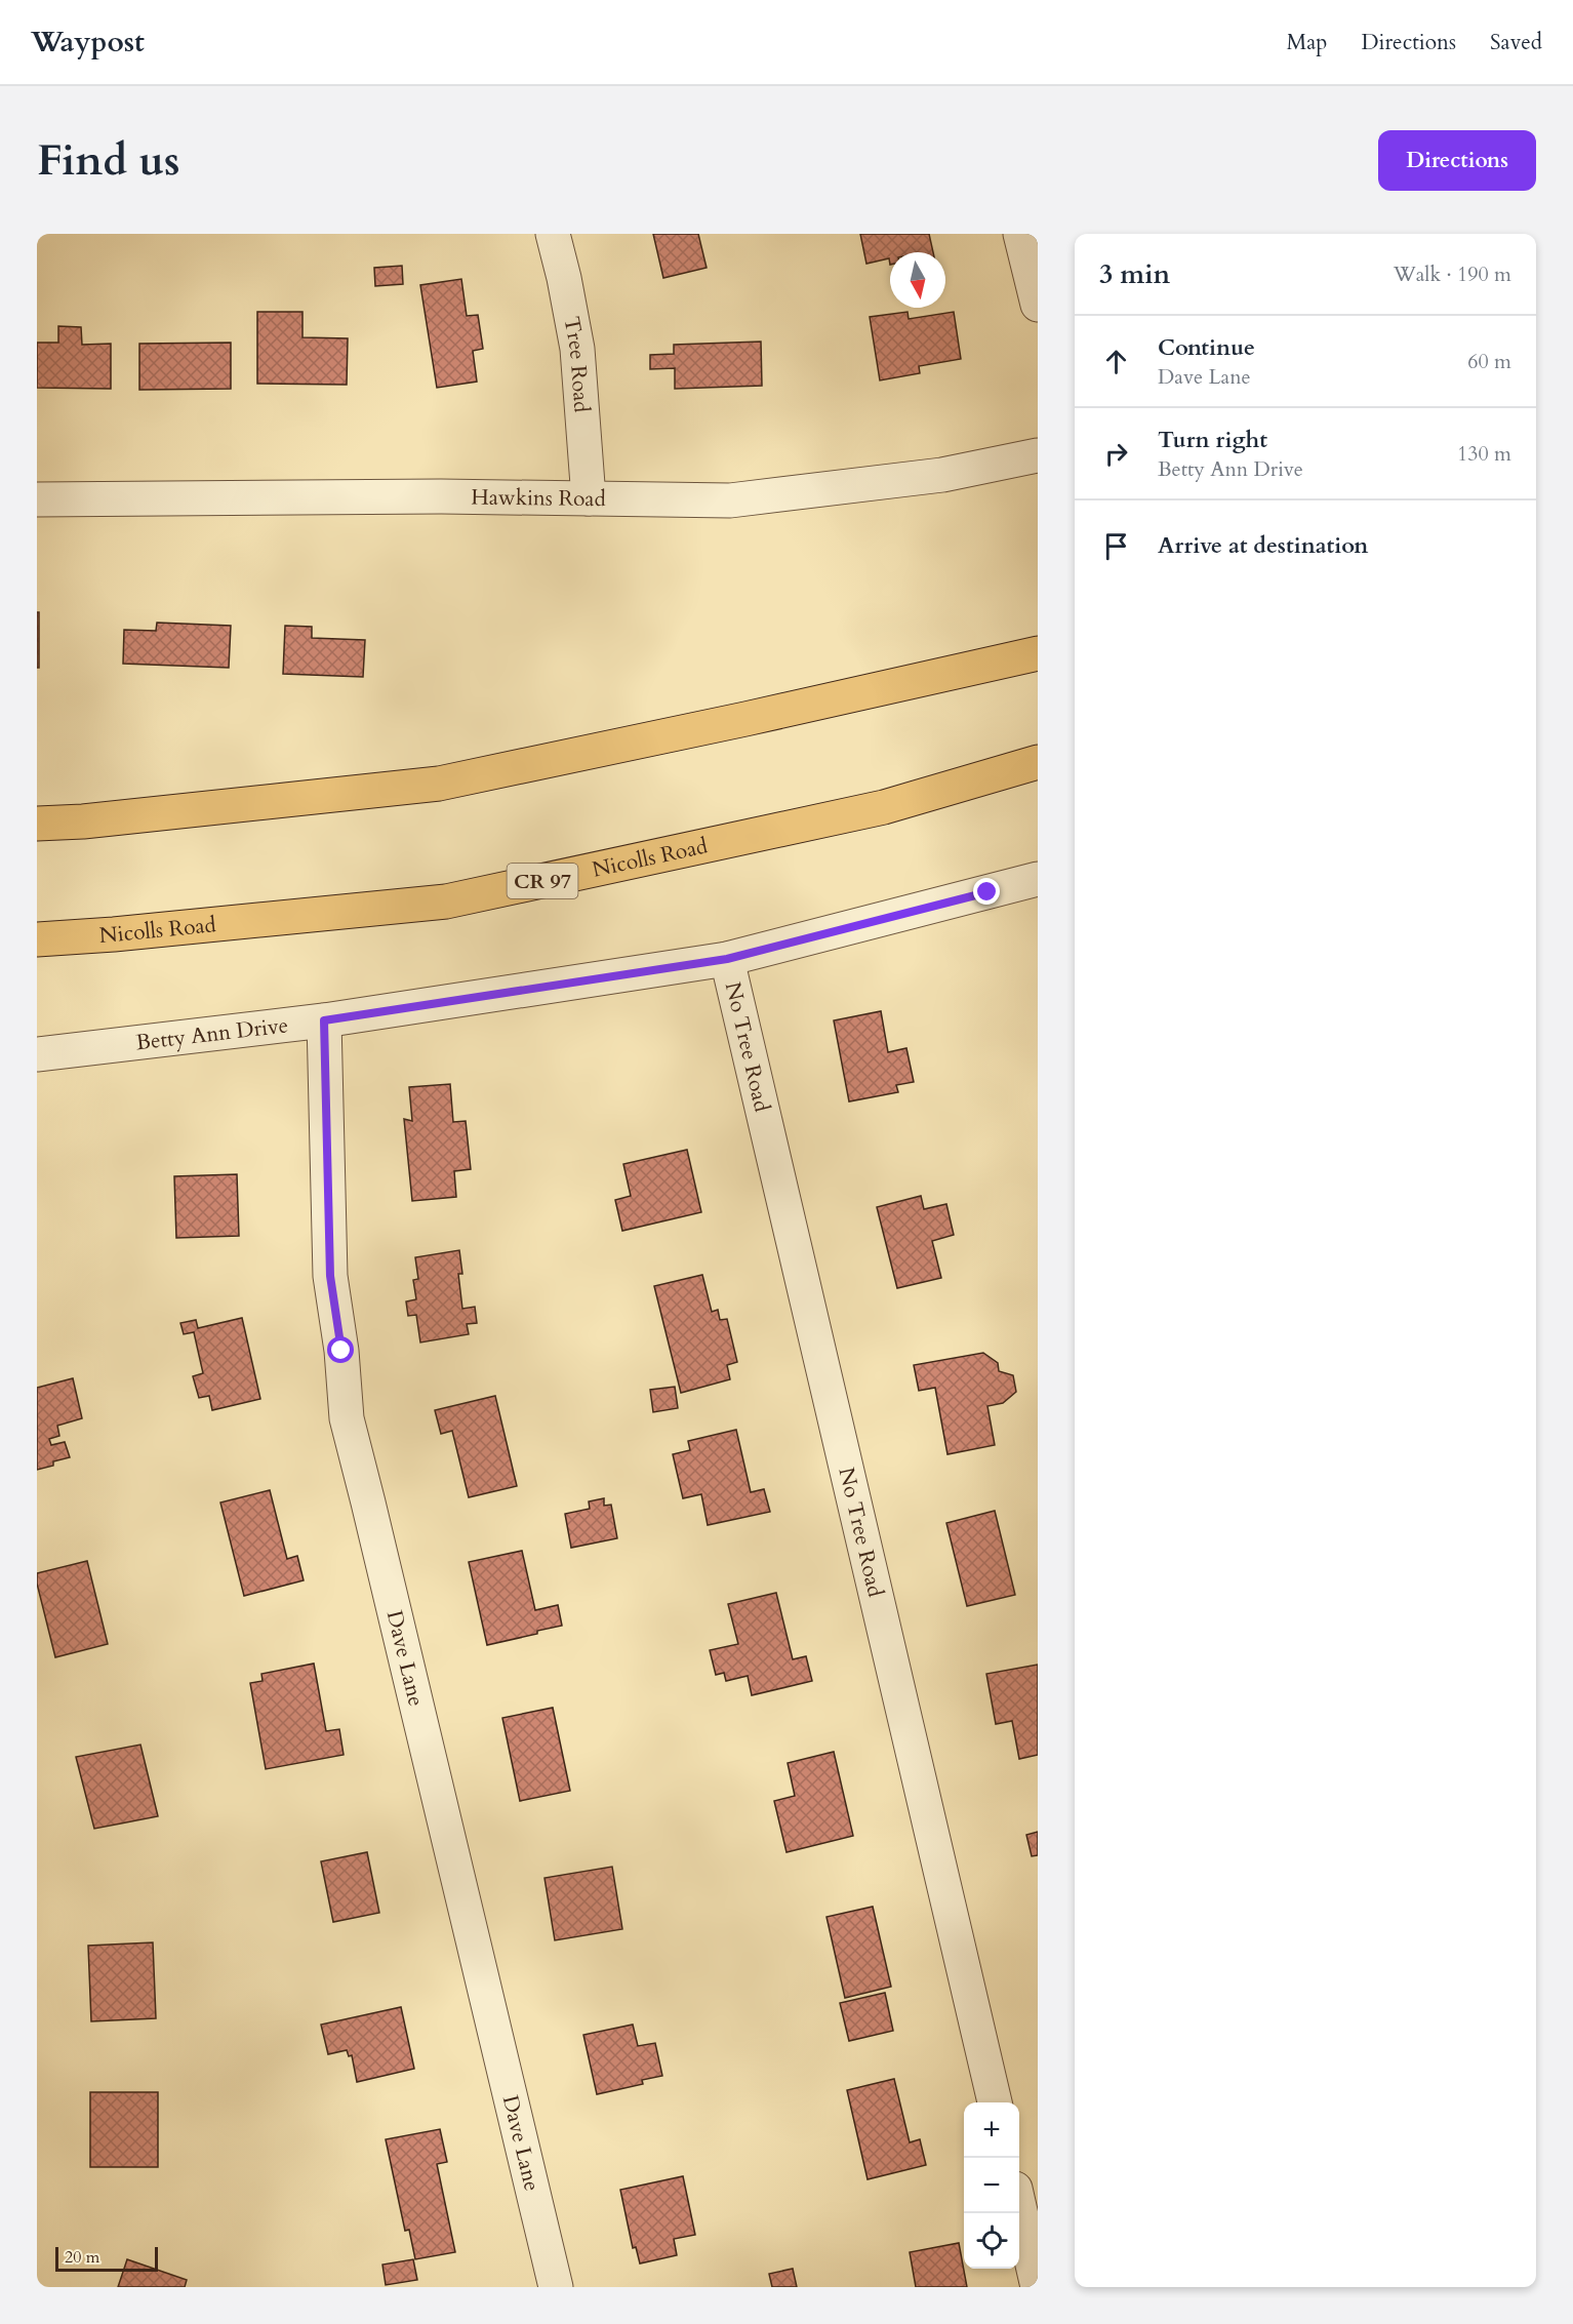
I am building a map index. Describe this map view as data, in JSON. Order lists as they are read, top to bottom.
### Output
{
  "streets": {
    "highway": ["Nicolls Road", "CR 97"],
    "street": [
      "Tree Road",
      "Hawkins Road",
      "Betty Ann Drive",
      "No Tree Road",
      "Dave Lane"
    ]
  },
  "crossings": [
    ["Tree Road", "Hawkins Road"],
    ["Betty Ann Drive", "No Tree Road"],
    ["Betty Ann Drive", "Dave Lane"]
  ],
  "scale_bar": "20 m",
  "north": "bottom",
  "page": {
    "header": "Waypost",
    "nav": ["Map", "Directions", "Saved"],
    "buttons": "Directions",
    "title": "Find us",
    "heading": ["3 min", "Walk · 190 m"],
    "list": [
      ["Continue", "Dave Lane", "60 m"],
      ["Turn right", "Betty Ann Drive", "130 m"],
      "Arrive at destination"
    ],
    "map_buttons": ["+", "−"],
    "scale": "20 m"
  }
}
